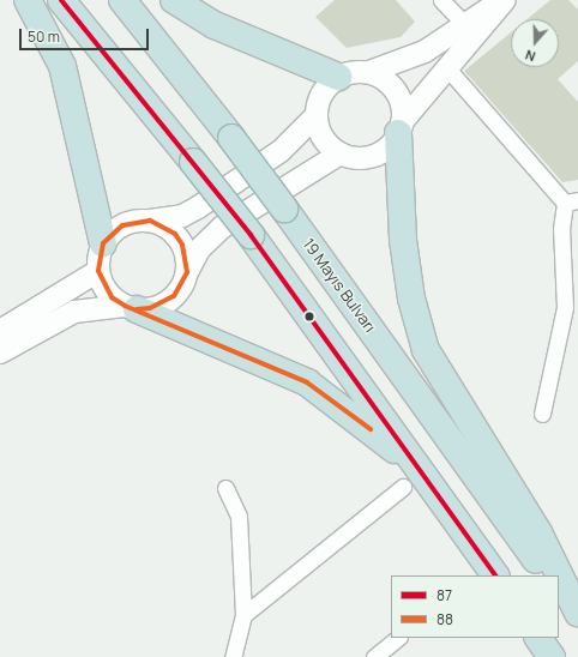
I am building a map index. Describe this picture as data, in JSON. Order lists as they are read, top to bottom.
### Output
{
  "streets": {
    "highway": ["19 Mayıs Bulvarı"]
  },
  "lines": ["transit line 87", "transit line 88"],
  "legend": ["87", "88"],
  "scale_bar": "50 m",
  "north": "bottom"
}
